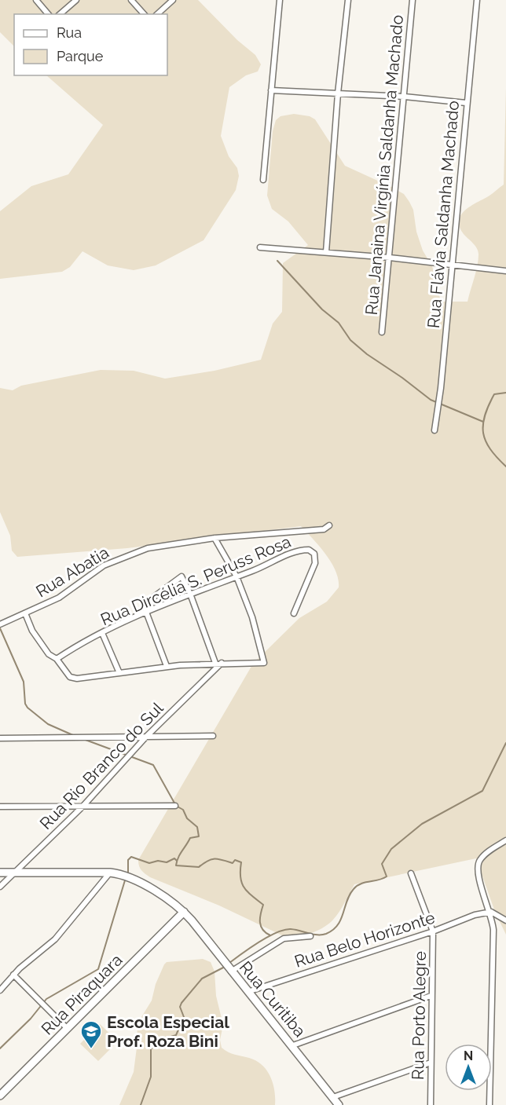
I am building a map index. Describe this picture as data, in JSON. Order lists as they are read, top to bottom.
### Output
{
  "streets": {
    "street": [
      "Rua Janaina Virgínia Saldanha Machado",
      "Rua Flávia Saldanha Machado",
      "Rua Abatia",
      "Rua Dircélia S. Peruss Rosa",
      "Rua Rio Branco do Sul",
      "Rua Belo Horizonte",
      "Rua Piraquara",
      "Rua Curitiba",
      "Rua Porto Alegre"
    ]
  },
  "crossings": [
    ["Rua Rio Branco do Sul", "Rua Curitiba"],
    ["Rua Belo Horizonte", "Rua Curitiba"],
    ["Rua Belo Horizonte", "Rua Porto Alegre"],
    ["Rua Piraquara", "Rua Curitiba"]
  ],
  "places": {
    "school or university": ["Escola Especial Prof. Roza Bini"]
  },
  "legend": ["Rua", "Parque"],
  "north": "top"
}
